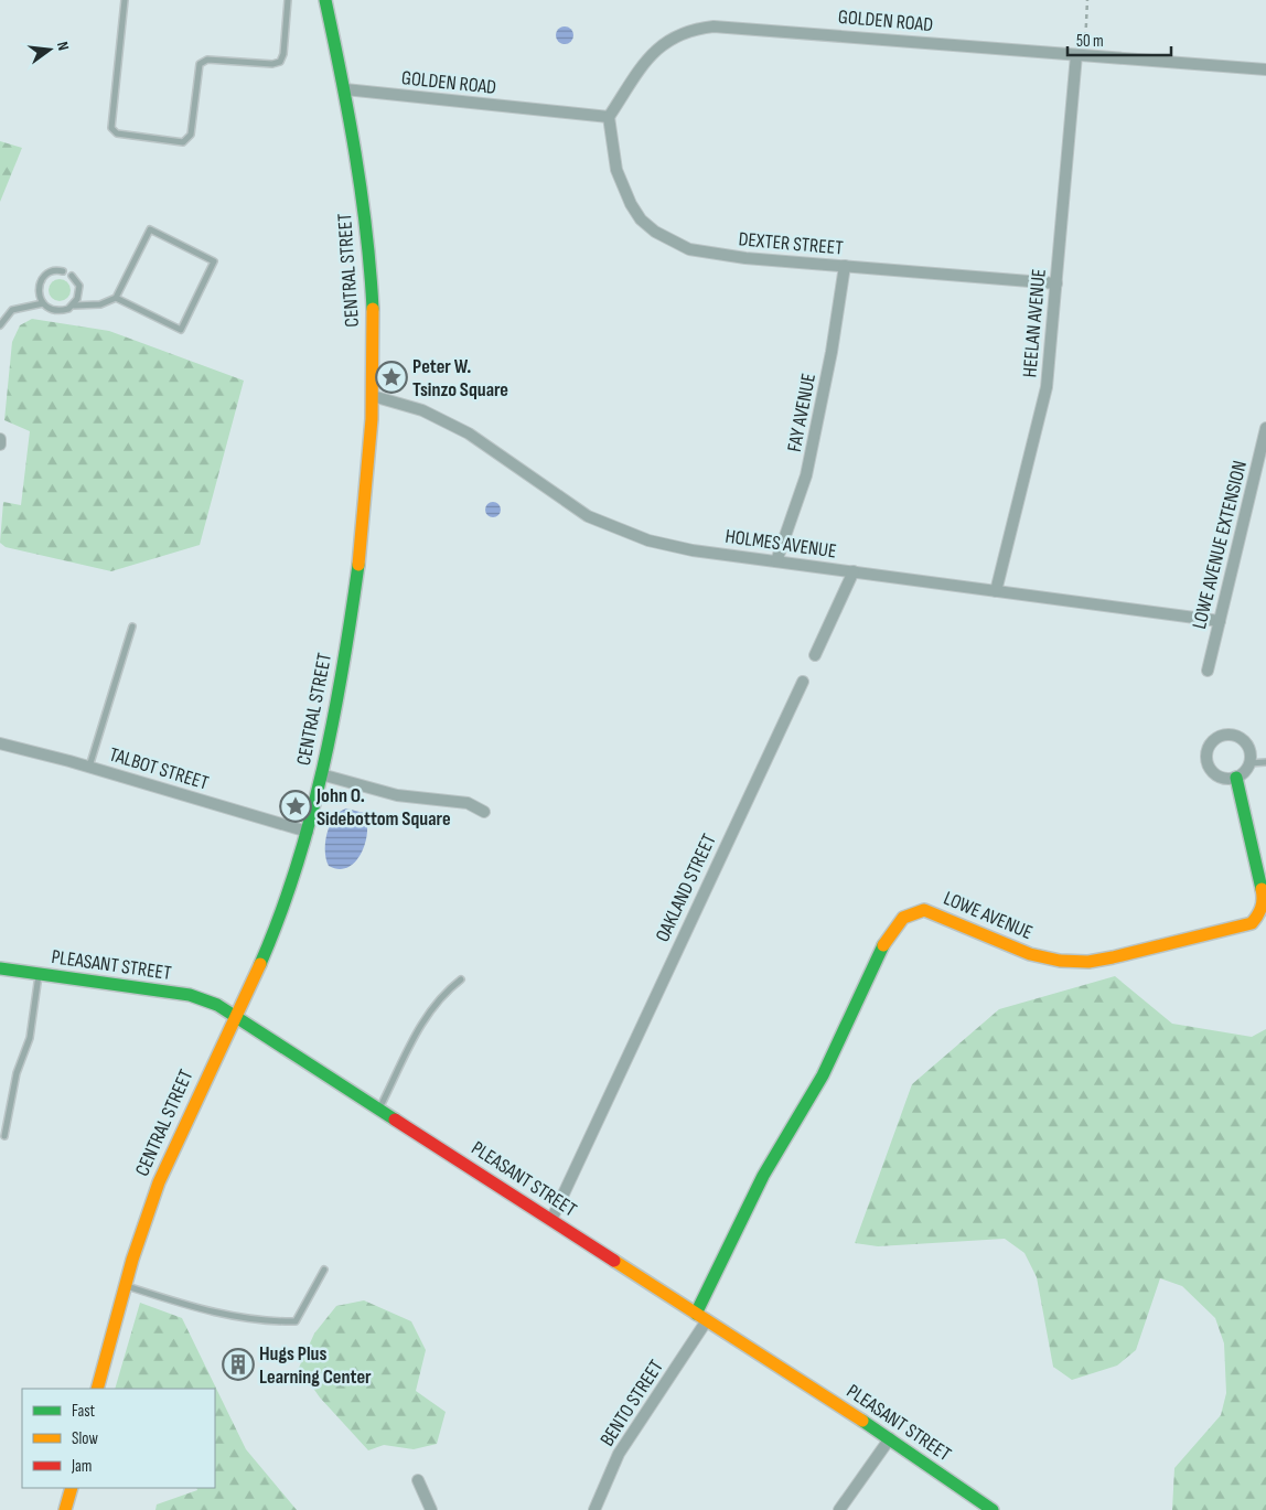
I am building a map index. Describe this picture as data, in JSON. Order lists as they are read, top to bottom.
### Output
{
  "streets": {
    "main road": ["CENTRAL STREET", "LOWE AVENUE", "PLEASANT STREET"],
    "street": [
      "GOLDEN ROAD",
      "DEXTER STREET",
      "HEELAN AVENUE",
      "FAY AVENUE",
      "HOLMES AVENUE",
      "LOWE AVENUE EXTENSION",
      "TALBOT STREET",
      "OAKLAND STREET",
      "BENTO STREET"
    ]
  },
  "crossings": [
    ["GOLDEN ROAD", "DEXTER STREET"],
    ["GOLDEN ROAD", "CENTRAL STREET"],
    ["GOLDEN ROAD", "HEELAN AVENUE"],
    ["DEXTER STREET", "HEELAN AVENUE"],
    ["DEXTER STREET", "FAY AVENUE"],
    ["CENTRAL STREET", "HOLMES AVENUE"],
    ["CENTRAL STREET", "TALBOT STREET"],
    ["CENTRAL STREET", "PLEASANT STREET"],
    ["HEELAN AVENUE", "HOLMES AVENUE"],
    ["FAY AVENUE", "HOLMES AVENUE"],
    ["HOLMES AVENUE", "LOWE AVENUE EXTENSION"],
    ["OAKLAND STREET", "PLEASANT STREET"],
    ["LOWE AVENUE", "PLEASANT STREET"],
    ["LOWE AVENUE", "BENTO STREET"],
    ["PLEASANT STREET", "BENTO STREET"]
  ],
  "places": {
    "place": ["Peter W. Tsinzo Square", "John O. Sidebottom Square"],
    "building": ["Hugs Plus Learning Center"]
  },
  "legend": ["Fast", "Slow", "Jam"],
  "scale_bar": "50 m",
  "north": "right"
}
